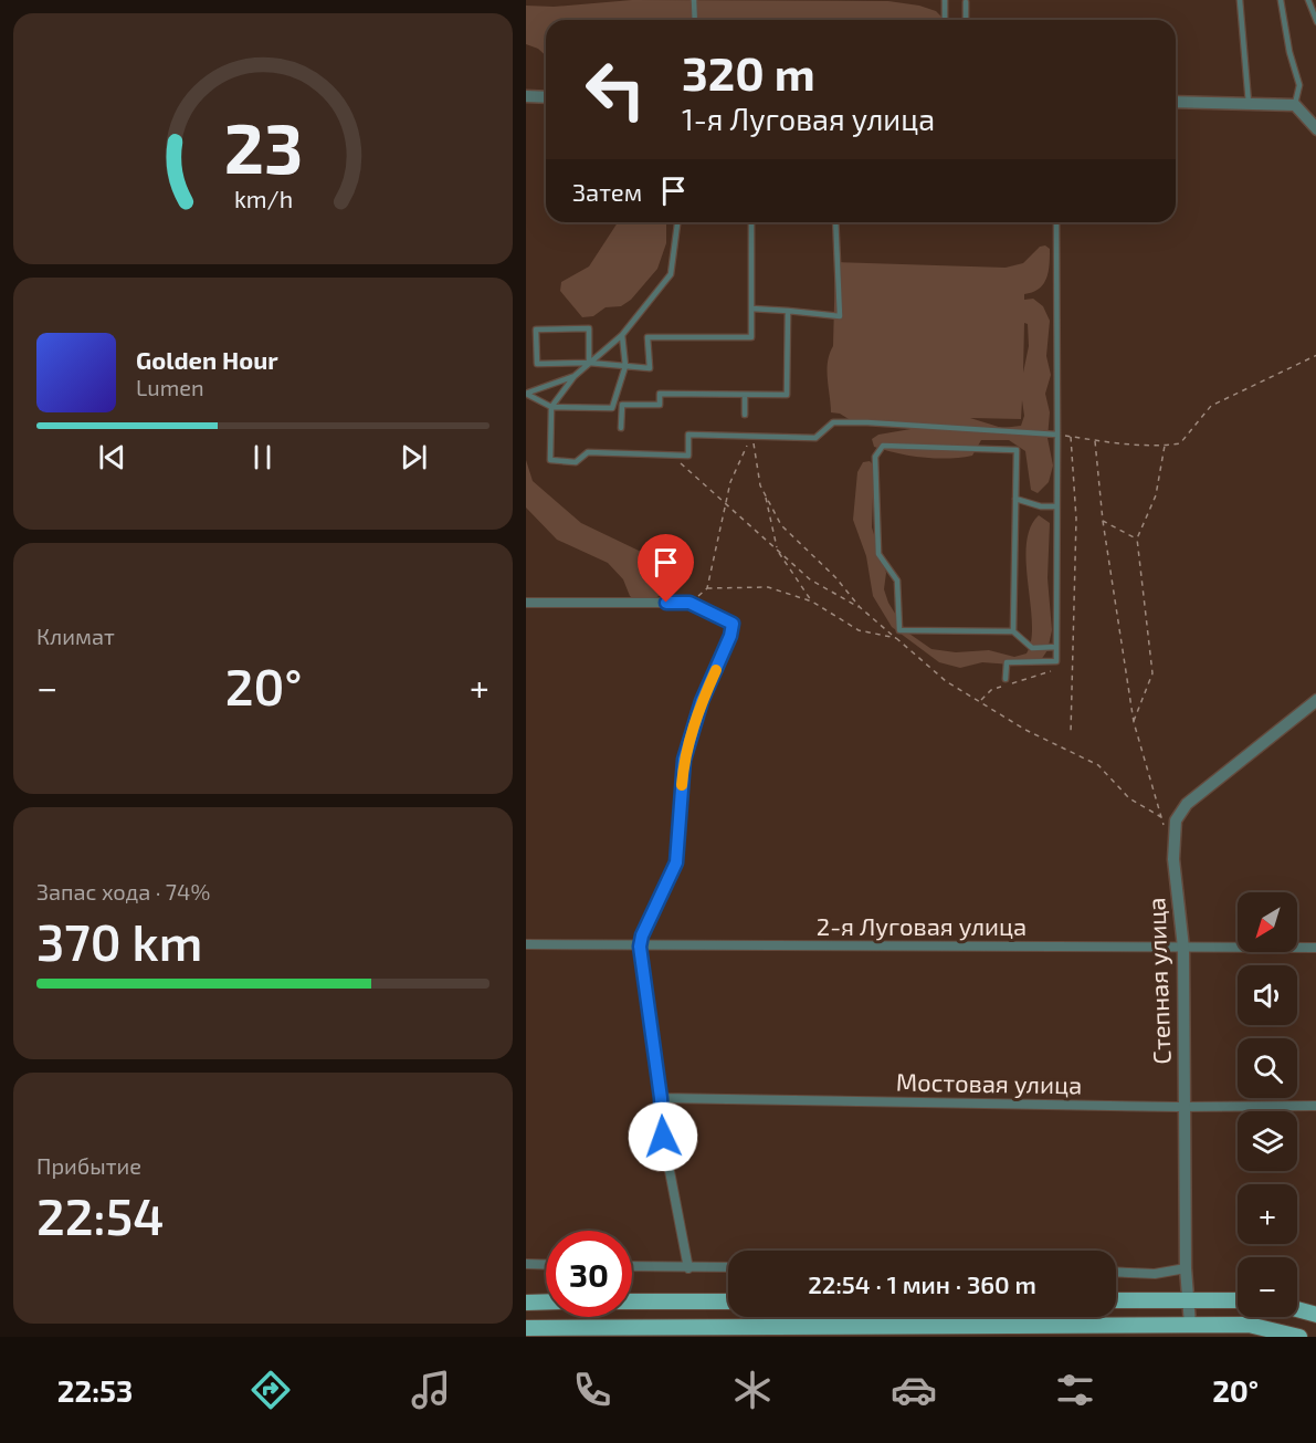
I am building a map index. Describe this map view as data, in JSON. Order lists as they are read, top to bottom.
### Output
{
  "streets": {
    "street": ["2-я Луговая улица", "Степная улица", "Мостовая улица"]
  },
  "crossings": [
    ["2-я Луговая улица", "Степная улица"],
    ["Степная улица", "Мостовая улица"]
  ],
  "north": "bottom left",
  "page": {
    "turn": ["320 m", "1-я Луговая улица"],
    "then": "Затем",
    "song": ["Golden Hour", "Lumen"],
    "tile": [
      "Климат",
      ["Запас хода · 74%", "370 km"],
      ["Прибытие", "22:54"]
    ],
    "heat": ["−", "20°", "+"],
    "map_buttons": ["+", "−"],
    "limit": "30",
    "trip": "22:54 · 1 мин · 360 m",
    "tabs": ["22:53", "20°"],
    "gauge": ["23", "km/h"]
  }
}
